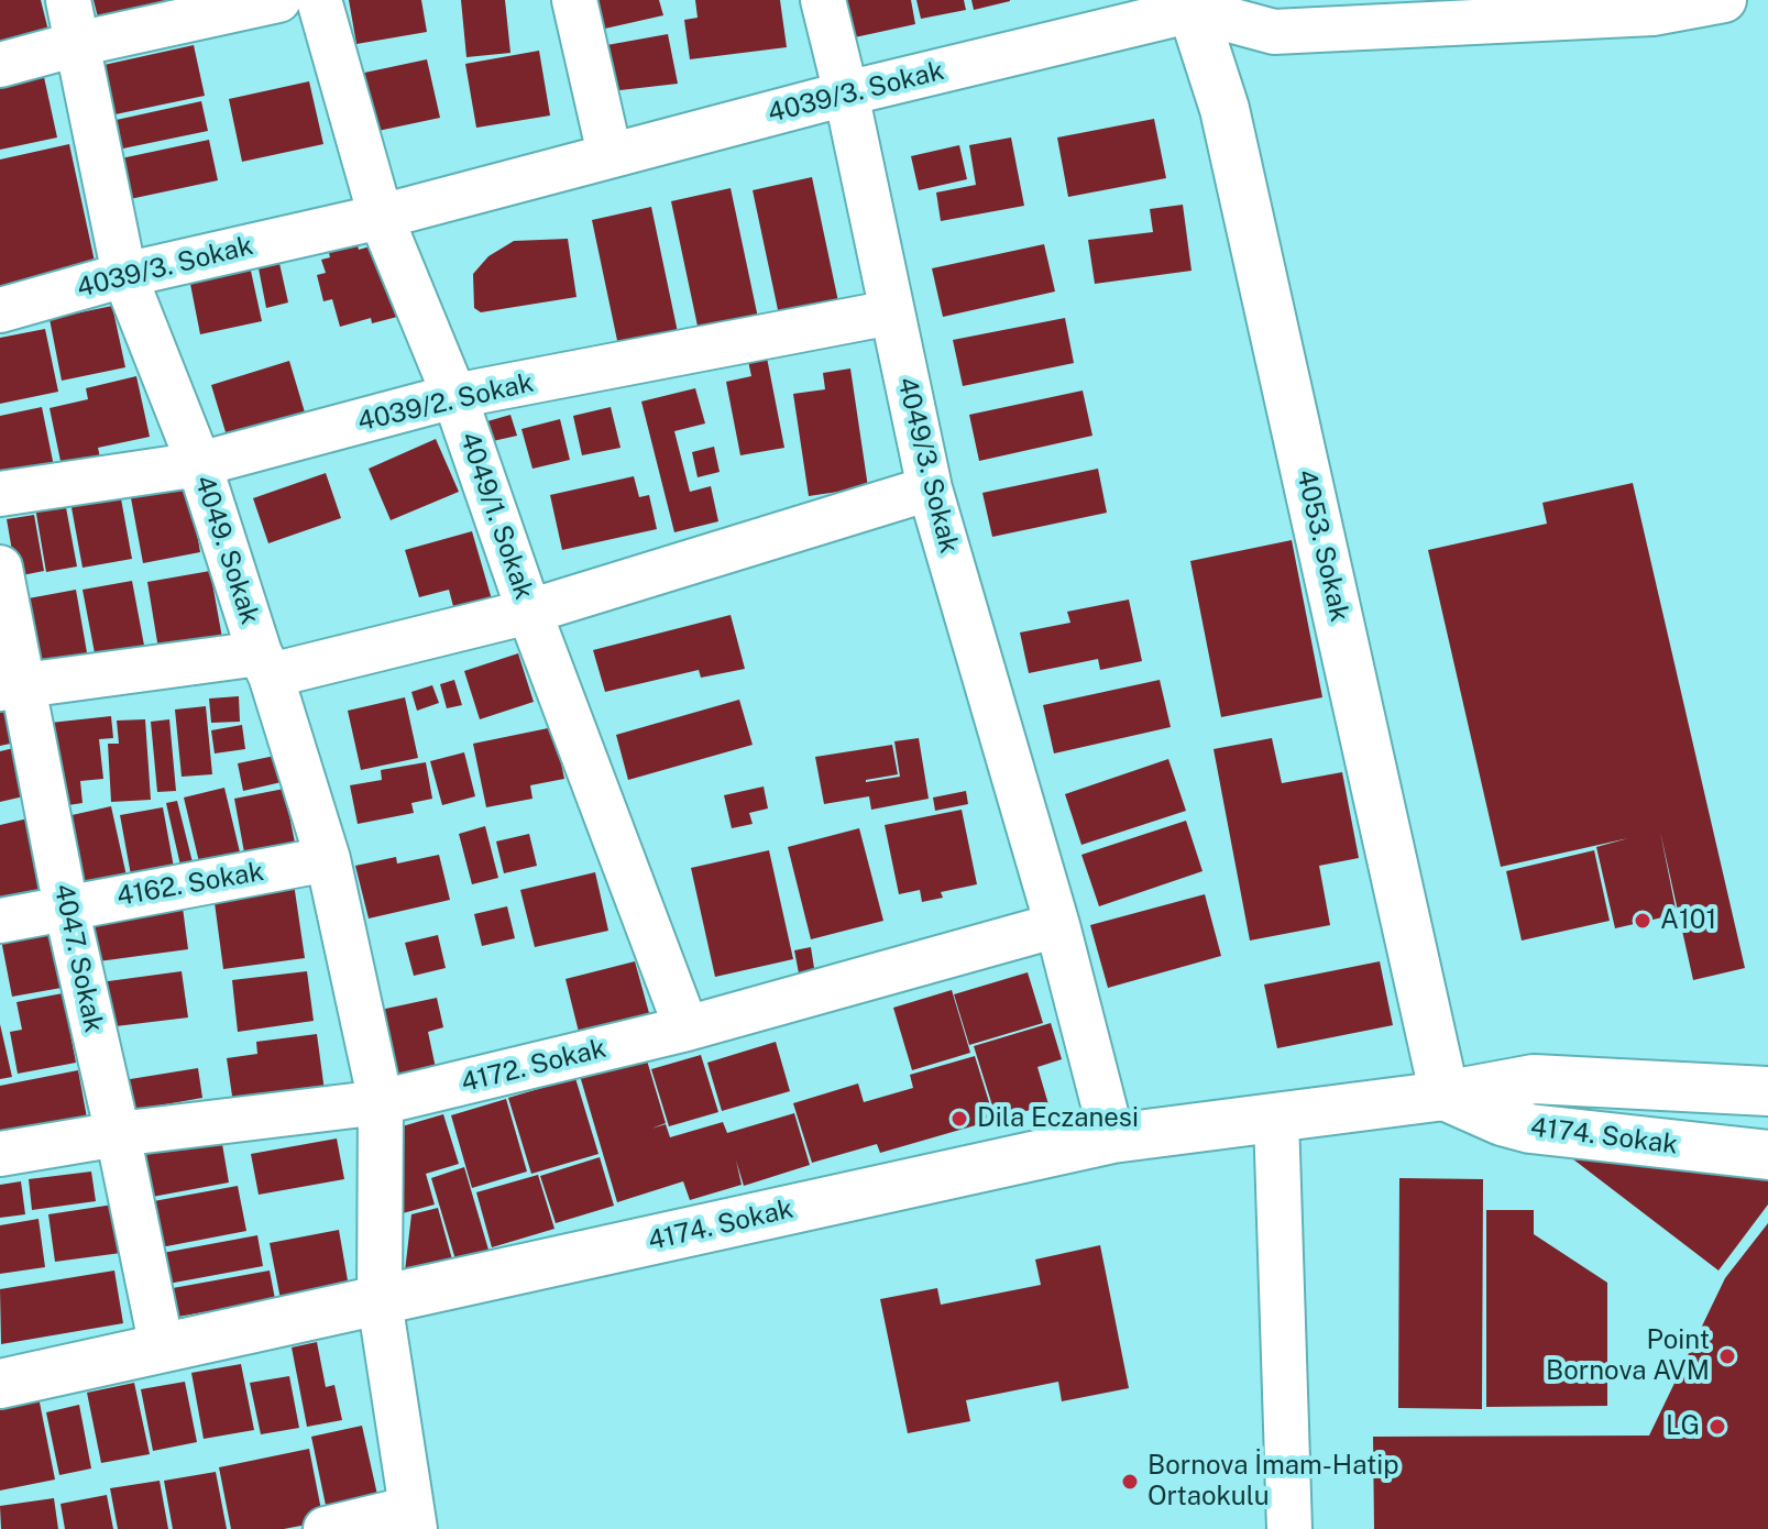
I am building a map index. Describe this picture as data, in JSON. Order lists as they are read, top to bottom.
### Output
{
  "streets": {
    "main road": ["4053. Sokak", "4174. Sokak"],
    "street": [
      "4039/3. Sokak",
      "4039/2. Sokak",
      "4049/3. Sokak",
      "4049/1. Sokak",
      "4049. Sokak",
      "4162. Sokak",
      "4047. Sokak",
      "4172. Sokak"
    ]
  },
  "crossings": [
    ["4039/3. Sokak", "4049/3. Sokak"],
    ["4039/3. Sokak", "4049/1. Sokak"],
    ["4039/3. Sokak", "4053. Sokak"],
    ["4039/3. Sokak", "4049. Sokak"],
    ["4039/2. Sokak", "4049/3. Sokak"],
    ["4039/2. Sokak", "4049/1. Sokak"],
    ["4039/2. Sokak", "4049. Sokak"],
    ["4049/3. Sokak", "4172. Sokak"],
    ["4049/3. Sokak", "4174. Sokak"],
    ["4049/1. Sokak", "4172. Sokak"],
    ["4053. Sokak", "4174. Sokak"],
    ["4049. Sokak", "4162. Sokak"],
    ["4049. Sokak", "4172. Sokak"],
    ["4049. Sokak", "4174. Sokak"],
    ["4162. Sokak", "4047. Sokak"],
    ["4047. Sokak", "4172. Sokak"],
    ["4047. Sokak", "4174. Sokak"]
  ],
  "places": [
    "A101",
    "Dila Eczanesi",
    "Point Bornova AVM",
    "LG",
    "Bornova İmam-Hatip Ortaokulu"
  ]
}
